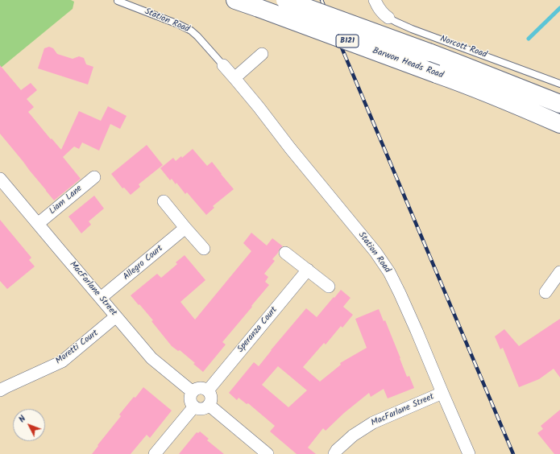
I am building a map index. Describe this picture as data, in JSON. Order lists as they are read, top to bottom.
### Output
{
  "streets": {
    "main road": ["B121", "Barwon Heads Road"],
    "street": [
      "Station Road",
      "Norcott Road",
      "Liam Lane",
      "Allegro Court",
      "MacFarlane Street",
      "Speranza Court",
      "Moretti Court"
    ]
  },
  "crossings": [
    ["Station Road", "MacFarlane Street"],
    ["Liam Lane", "MacFarlane Street"],
    ["Allegro Court", "MacFarlane Street"],
    ["MacFarlane Street", "Speranza Court"],
    ["MacFarlane Street", "Moretti Court"]
  ],
  "north": "top left"
}
